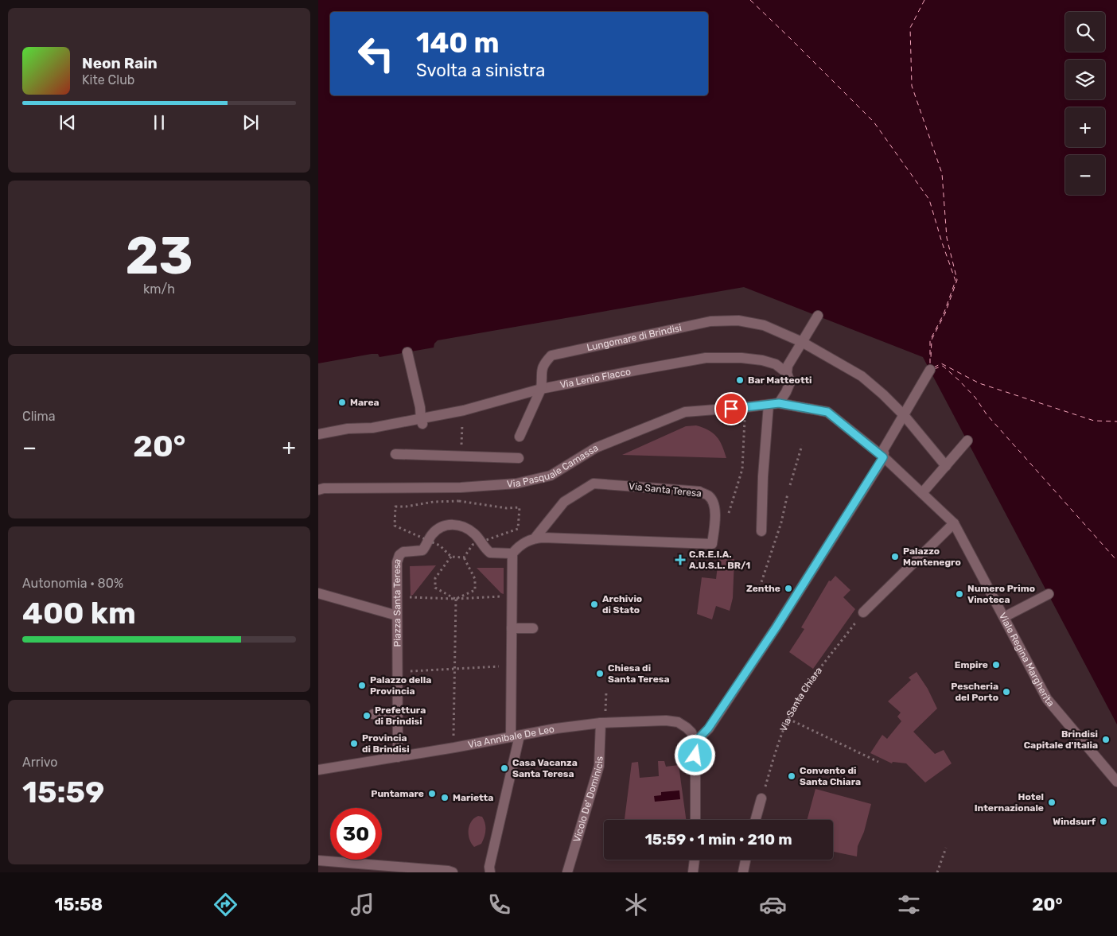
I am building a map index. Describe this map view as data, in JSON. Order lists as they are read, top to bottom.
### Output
{
  "streets": {
    "street": [
      "Lungomare di Brindisi",
      "Via Lenio Flacco",
      "Via Pasquale Camassa",
      "Via Santa Teresa",
      "Piazza Santa Teresa",
      "Viale Regina Margherita",
      "Via Annibale De Leo",
      "Vicolo De' Dominicis"
    ],
    "path": ["Via Santa Chiara"]
  },
  "crossings": [
    ["Lungomare di Brindisi", "Via Lenio Flacco"],
    ["Via Pasquale Camassa", "Viale Regina Margherita"],
    ["Via Santa Teresa", "Piazza Santa Teresa"],
    ["Piazza Santa Teresa", "Via Annibale De Leo"],
    ["Via Annibale De Leo", "Vicolo De' Dominicis"]
  ],
  "places": {
    "other": [
      "Bar Matteotti",
      "Marea",
      "Palazzo Montenegro",
      "Zenthe",
      "Numero Primo Vinoteca",
      "Archivio di Stato",
      "Empire",
      "Chiesa di Santa Teresa",
      "Palazzo della Provincia",
      "Pescheria del Porto",
      "Prefettura di Brindisi",
      "Brindisi Capitale d'Italia",
      "Provincia di Brindisi",
      "Casa Vacanza Santa Teresa",
      "Convento di Santa Chiara",
      "Puntamare",
      "Marietta",
      "Hotel Internazionale",
      "Windsurf"
    ],
    "health": ["C.R.E.I.A. A.U.S.L. BR/1"]
  },
  "page": {
    "map_buttons": ["+", "−"],
    "turn": ["140 m", "Svolta a sinistra"],
    "song": ["Neon Rain", "Kite Club"],
    "tile": [
      ["23", "km/h"],
      "Clima",
      ["Autonomia · 80%", "400 km"],
      ["Arrivo", "15:59"]
    ],
    "heat": ["−", "20°", "+"],
    "limit": "30",
    "trip": "15:59 · 1 min · 210 m",
    "tabs": ["15:58", "20°"]
  }
}
